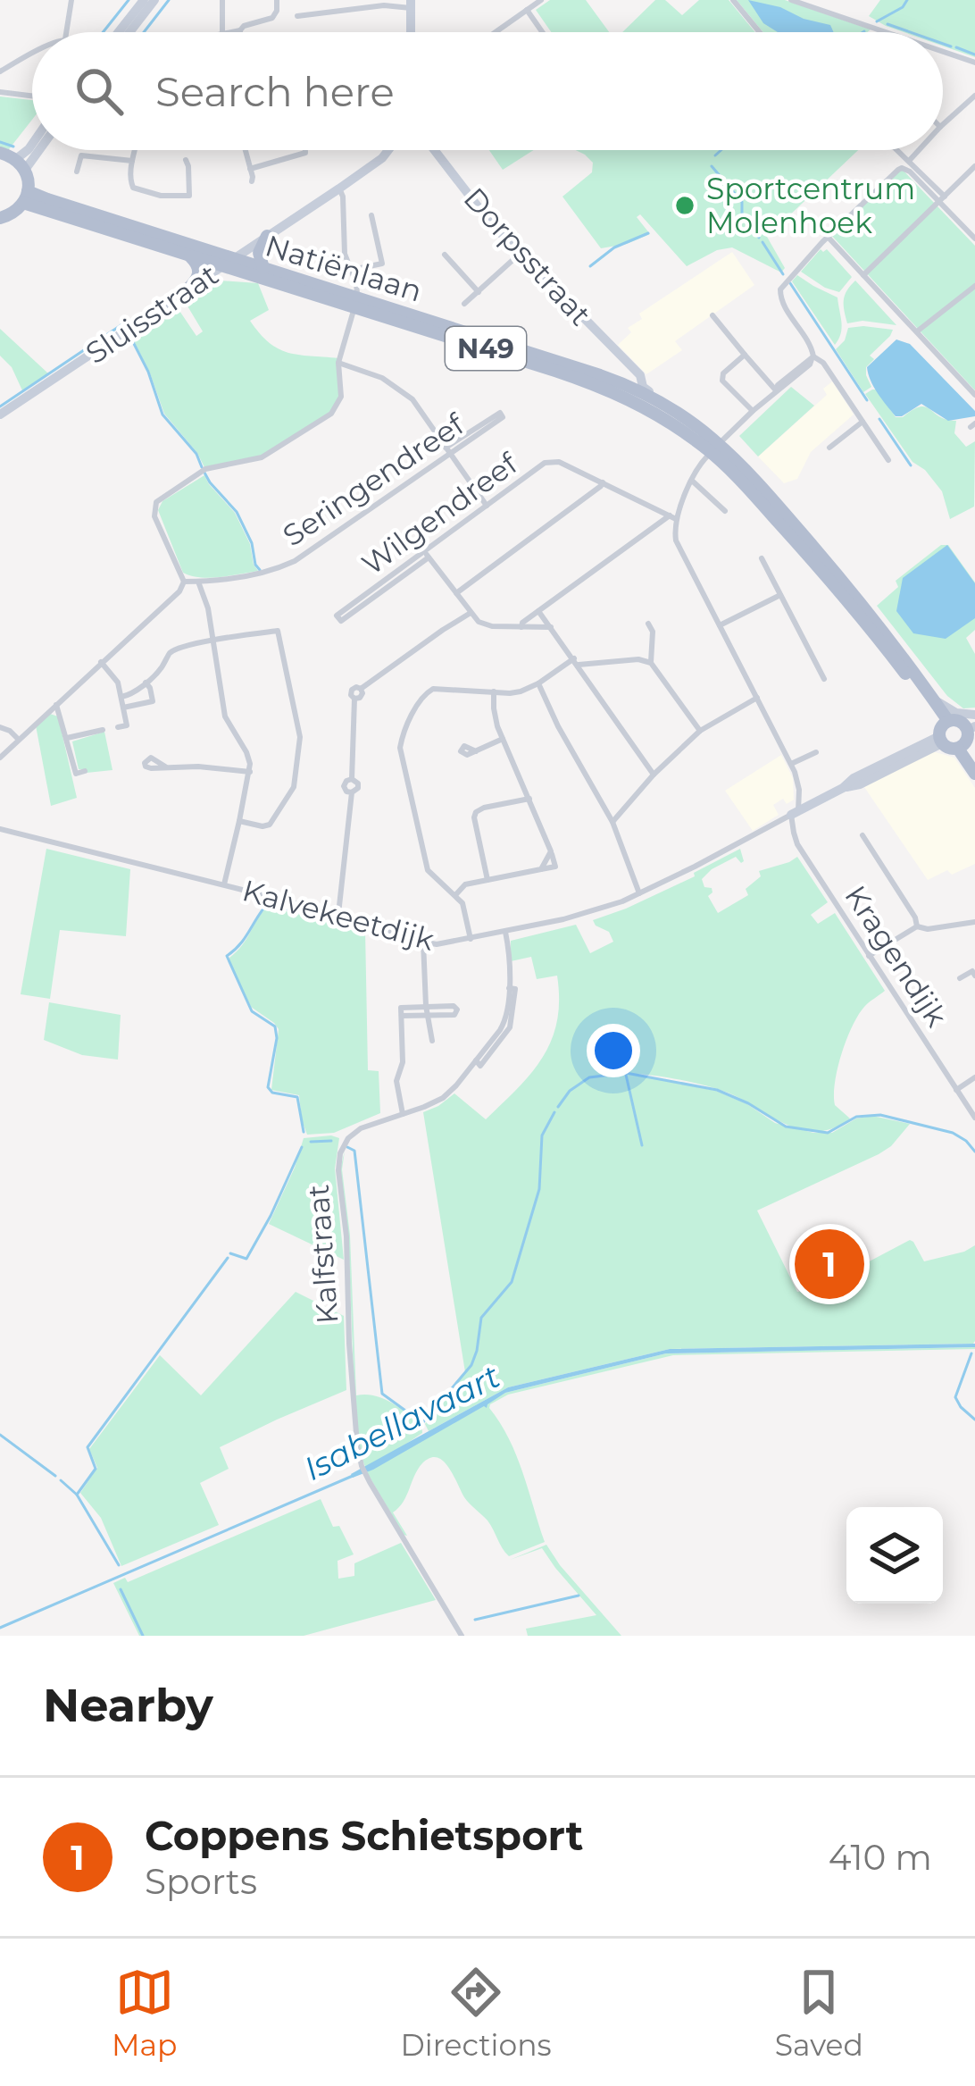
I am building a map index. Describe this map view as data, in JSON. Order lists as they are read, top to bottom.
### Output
{
  "streets": {
    "main road": ["Natiënlaan", "N49"],
    "street": [
      "Dorpsstraat",
      "Sluisstraat",
      "Seringendreef",
      "Wilgendreef",
      "Kalvekeetdijk",
      "Kragendijk",
      "Kalfstraat"
    ]
  },
  "crossings": [
    ["Dorpsstraat", "Natiënlaan"],
    ["Natiënlaan", "Sluisstraat"],
    ["Natiënlaan", "N49"],
    ["Natiënlaan", "Kalvekeetdijk"],
    ["N49", "Kalvekeetdijk"],
    ["Wilgendreef", "Kragendijk"],
    ["Kalvekeetdijk", "Kragendijk"],
    ["Kalvekeetdijk", "Kalfstraat"]
  ],
  "water": ["Isabellavaart"],
  "places": ["Sportcentrum Molenhoek"],
  "page": {
    "search": "Search here",
    "pins": "1",
    "heading": "Nearby",
    "list": [
      {
        "mark": "1",
        "name": "Coppens Schietsport",
        "note": "Sports",
        "value": "410 m"
      }
    ],
    "nav": ["Map", "Directions", "Saved"]
  }
}
